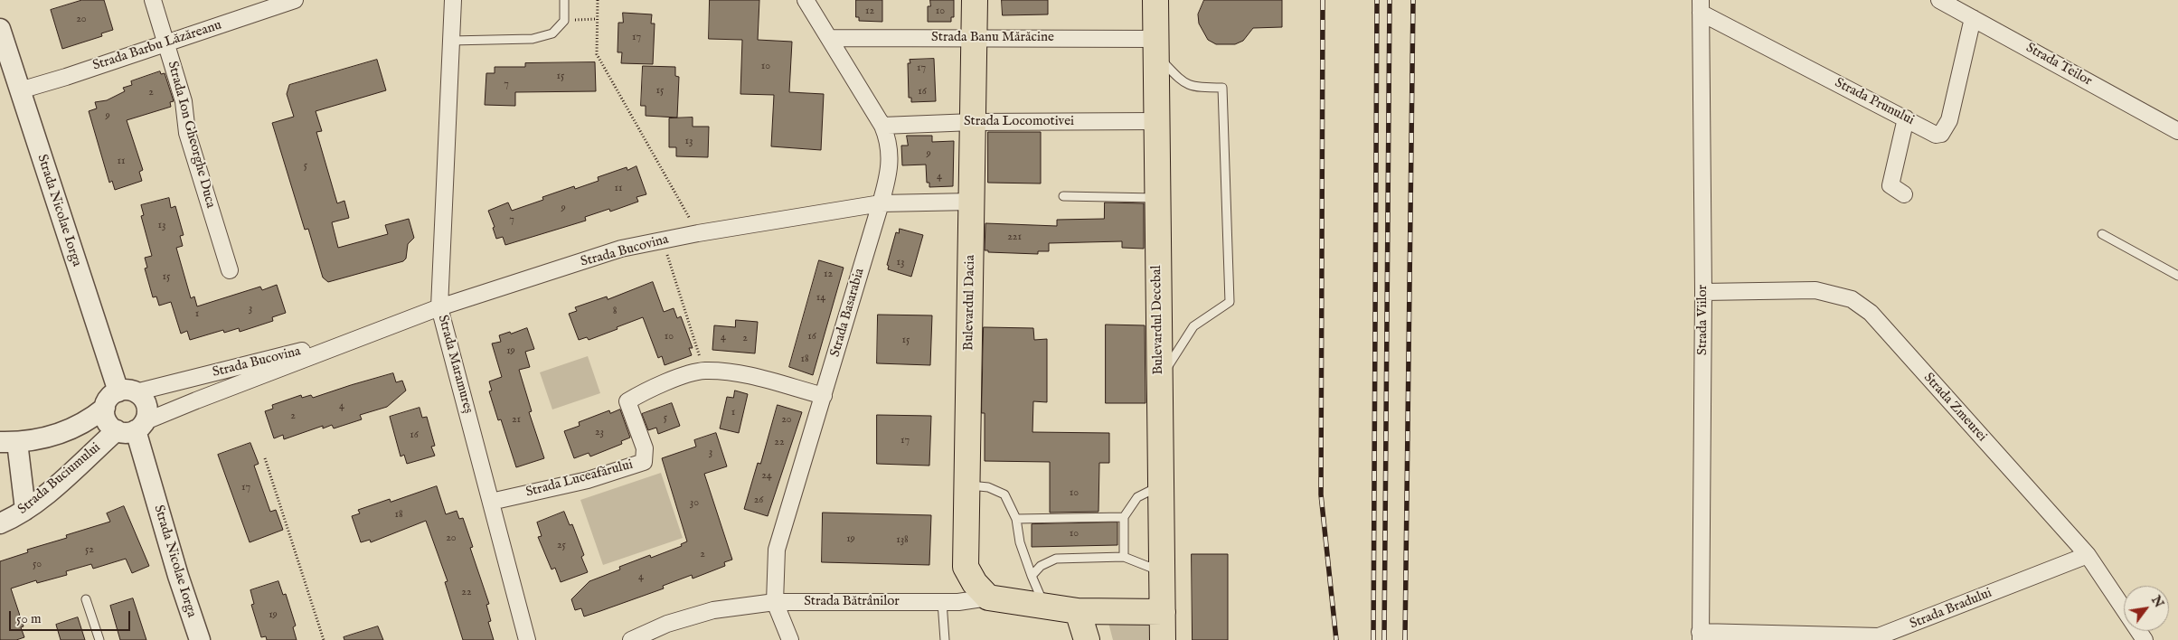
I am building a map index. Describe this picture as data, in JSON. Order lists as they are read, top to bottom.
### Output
{
  "streets": {
    "main road": ["Bulevardul Dacia", "Bulevardul Decebal", "Strada Bătrânilor"],
    "street": [
      "Strada Banu Mărăcine",
      "Strada Barbu Lăzăreanu",
      "Strada Teilor",
      "Strada Prunului",
      "Strada Locomotivei",
      "Strada Ion Gheorghe Duca",
      "Strada Nicolae Iorga",
      "Strada Bucovina",
      "Strada Basarabia",
      "Strada Viilor",
      "Strada Maramureș",
      "Strada Zmeurei",
      "Strada Buciumului",
      "Strada Luceafărului",
      "Strada Bradului"
    ]
  },
  "crossings": [
    ["Strada Banu Mărăcine", "Bulevardul Dacia"],
    ["Strada Banu Mărăcine", "Strada Basarabia"],
    ["Strada Banu Mărăcine", "Bulevardul Decebal"],
    ["Strada Barbu Lăzăreanu", "Strada Ion Gheorghe Duca"],
    ["Strada Barbu Lăzăreanu", "Strada Nicolae Iorga"],
    ["Strada Teilor", "Strada Prunului"],
    ["Strada Prunului", "Strada Viilor"],
    ["Strada Locomotivei", "Bulevardul Dacia"],
    ["Strada Locomotivei", "Strada Basarabia"],
    ["Strada Locomotivei", "Bulevardul Decebal"],
    ["Strada Nicolae Iorga", "Strada Bucovina"],
    ["Strada Nicolae Iorga", "Strada Buciumului"],
    ["Strada Bucovina", "Bulevardul Dacia"],
    ["Strada Bucovina", "Strada Basarabia"],
    ["Strada Bucovina", "Strada Maramureș"],
    ["Strada Bucovina", "Strada Buciumului"],
    ["Bulevardul Dacia", "Strada Bătrânilor"],
    ["Strada Basarabia", "Strada Luceafărului"],
    ["Strada Basarabia", "Strada Bătrânilor"],
    ["Bulevardul Decebal", "Strada Bătrânilor"],
    ["Strada Viilor", "Strada Zmeurei"],
    ["Strada Viilor", "Strada Bradului"],
    ["Strada Maramureș", "Strada Luceafărului"],
    ["Strada Zmeurei", "Strada Bradului"]
  ],
  "house_numbers": [
    "12",
    "10",
    "20",
    "17",
    "10",
    "17",
    "15",
    "7",
    "15",
    "16",
    "2",
    "9",
    "13",
    "9",
    "11",
    "5",
    "4",
    "11",
    "9",
    "7",
    "13",
    "221",
    "13",
    "12",
    "15",
    "14",
    "3",
    "8",
    "1",
    "10",
    "16",
    "4",
    "2",
    "15",
    "19",
    "18",
    "4",
    "1",
    "2",
    "5",
    "21",
    "20",
    "23",
    "16",
    "17",
    "22",
    "3",
    "24",
    "17",
    "10",
    "26",
    "30",
    "18",
    "10",
    "20",
    "19",
    "138",
    "25",
    "52",
    "2",
    "50",
    "4",
    "22",
    "19"
  ],
  "scale_bar": "50 m",
  "north": "top right"
}
